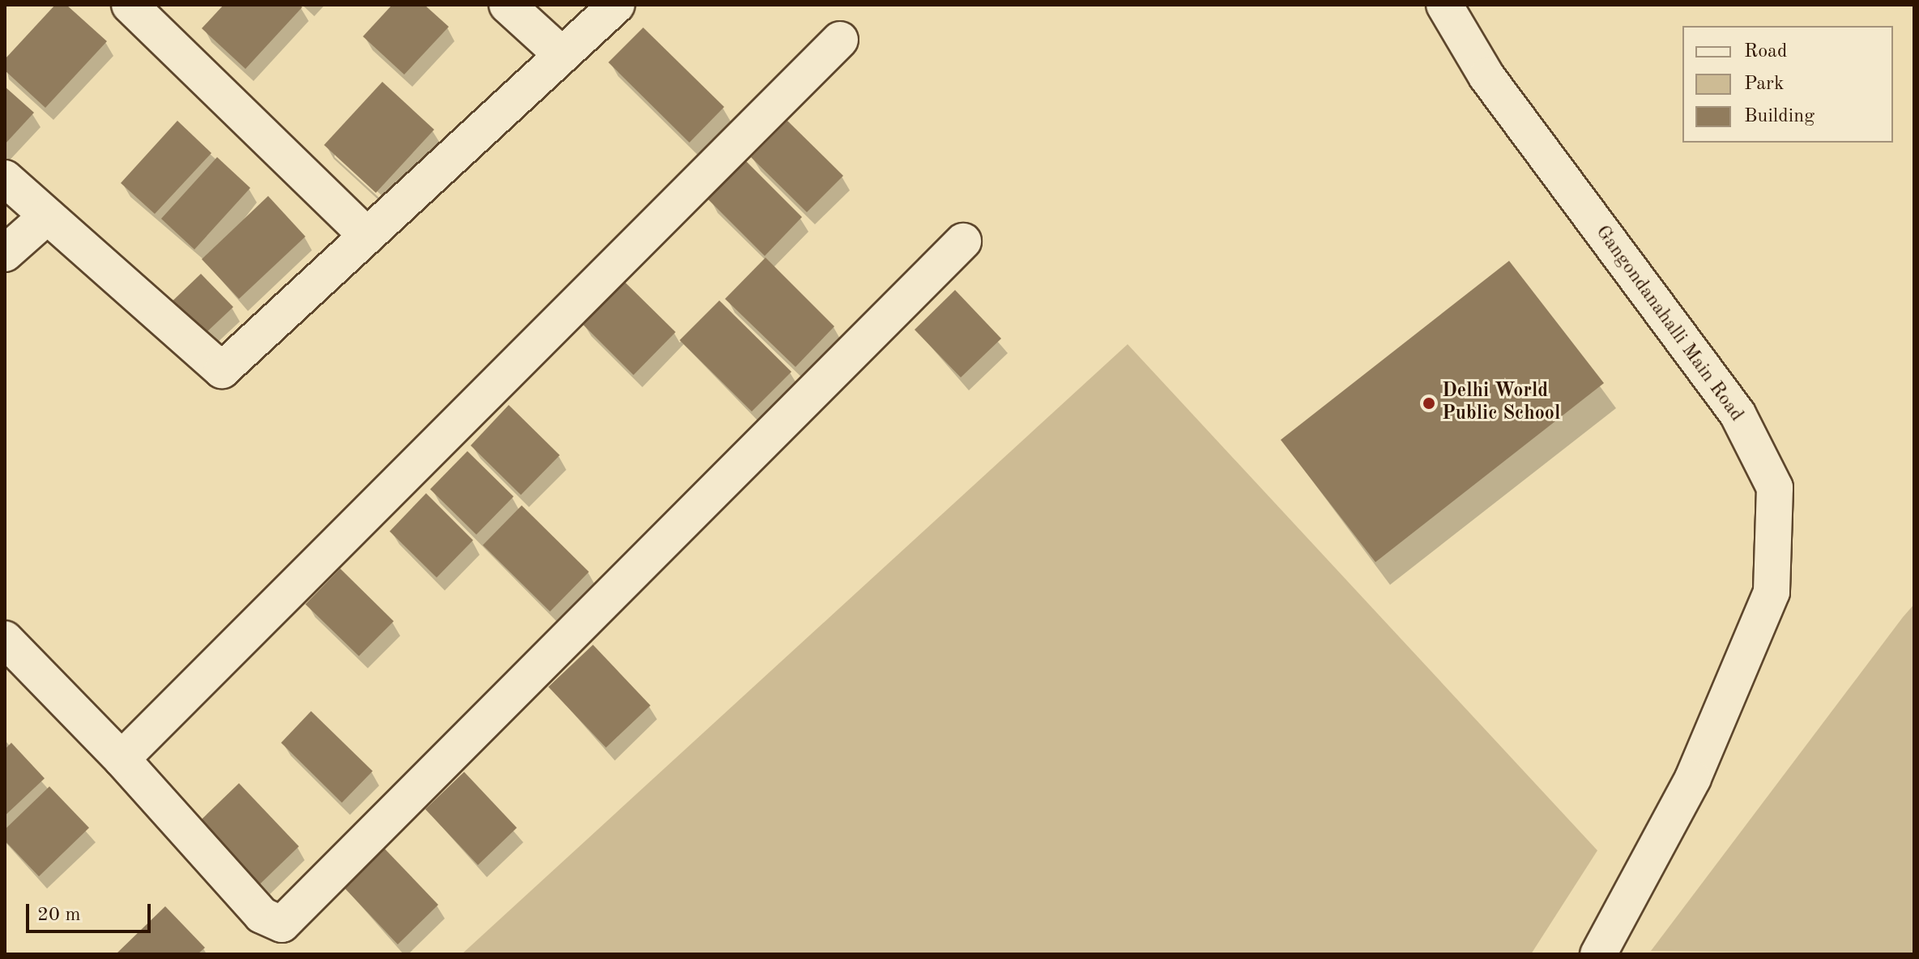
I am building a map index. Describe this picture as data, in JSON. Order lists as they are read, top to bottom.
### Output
{
  "streets": {
    "street": ["Gangondanahalli Main Road"]
  },
  "places": ["Delhi World Public School"],
  "legend": ["Road", "Park", "Building"],
  "scale_bar": "20 m"
}
